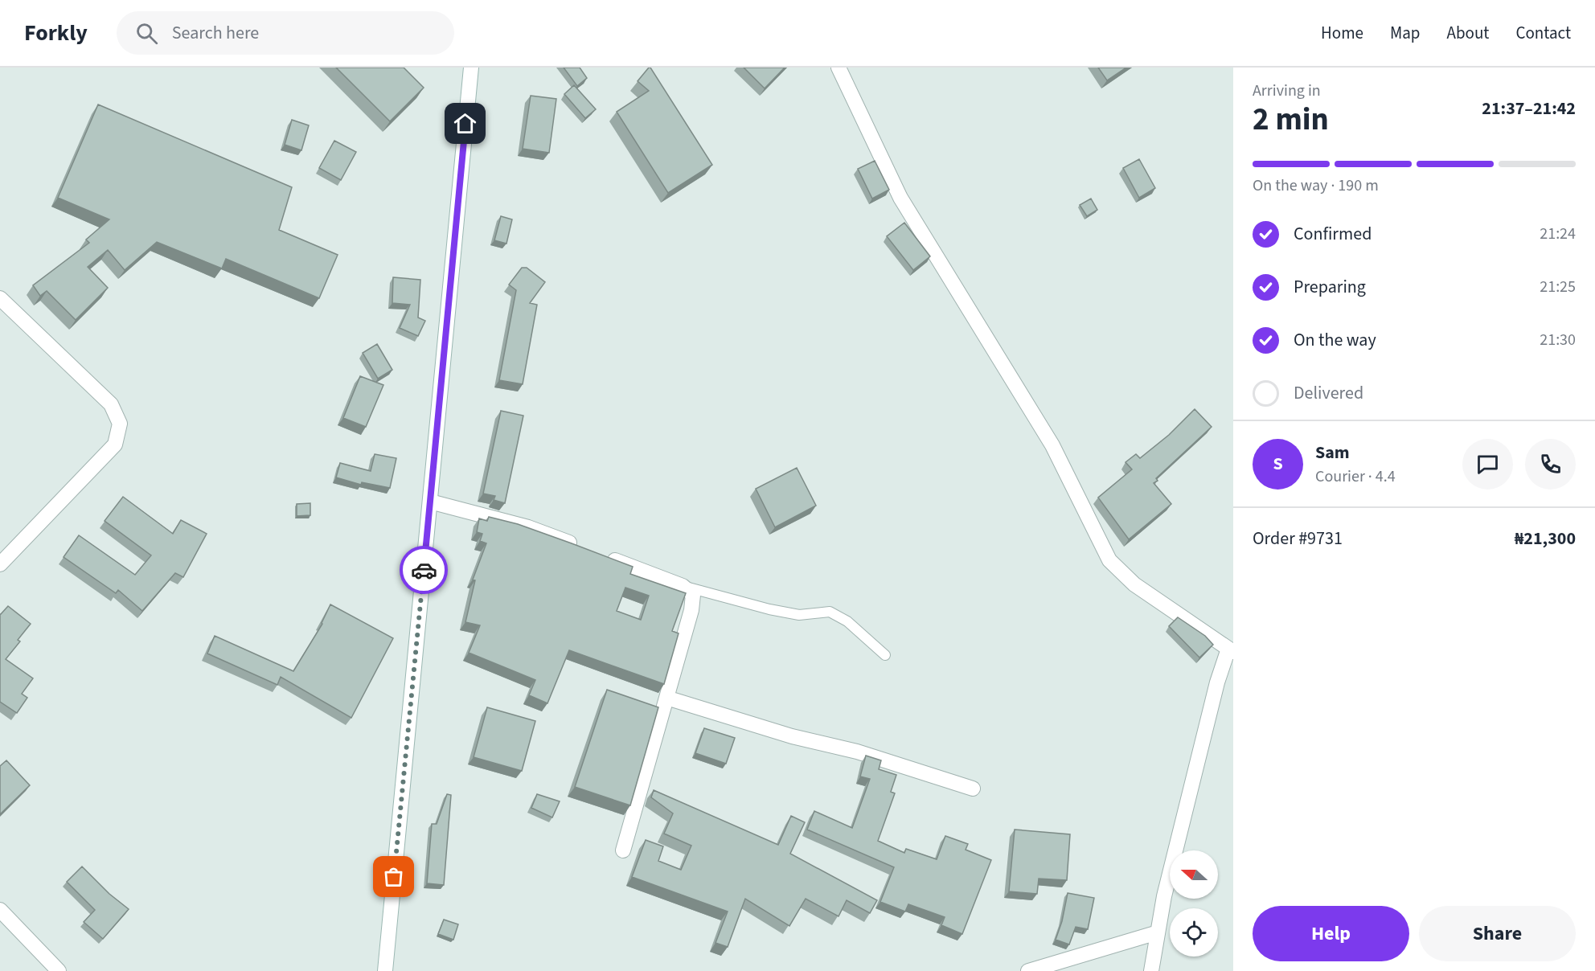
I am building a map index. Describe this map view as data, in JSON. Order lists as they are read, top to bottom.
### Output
{
  "north": "left",
  "page": {
    "header": "Forkly",
    "search": "Search here",
    "nav": [
      "Home",
      "Map",
      "About",
      "Contact"
    ],
    "heading": ["2 min", "Arriving in", "21:37–21:42"],
    "panel": [
      "Sam",
      "Courier · 4.4",
      "Order #9731",
      "₦21,300"
    ],
    "bar": "On the way · 190 m",
    "list": [
      ["Confirmed", "21:24"],
      ["Preparing", "21:25"],
      ["On the way", "21:30"],
      "Delivered"
    ],
    "round": "S",
    "buttons": ["Help", "Share"]
  }
}
